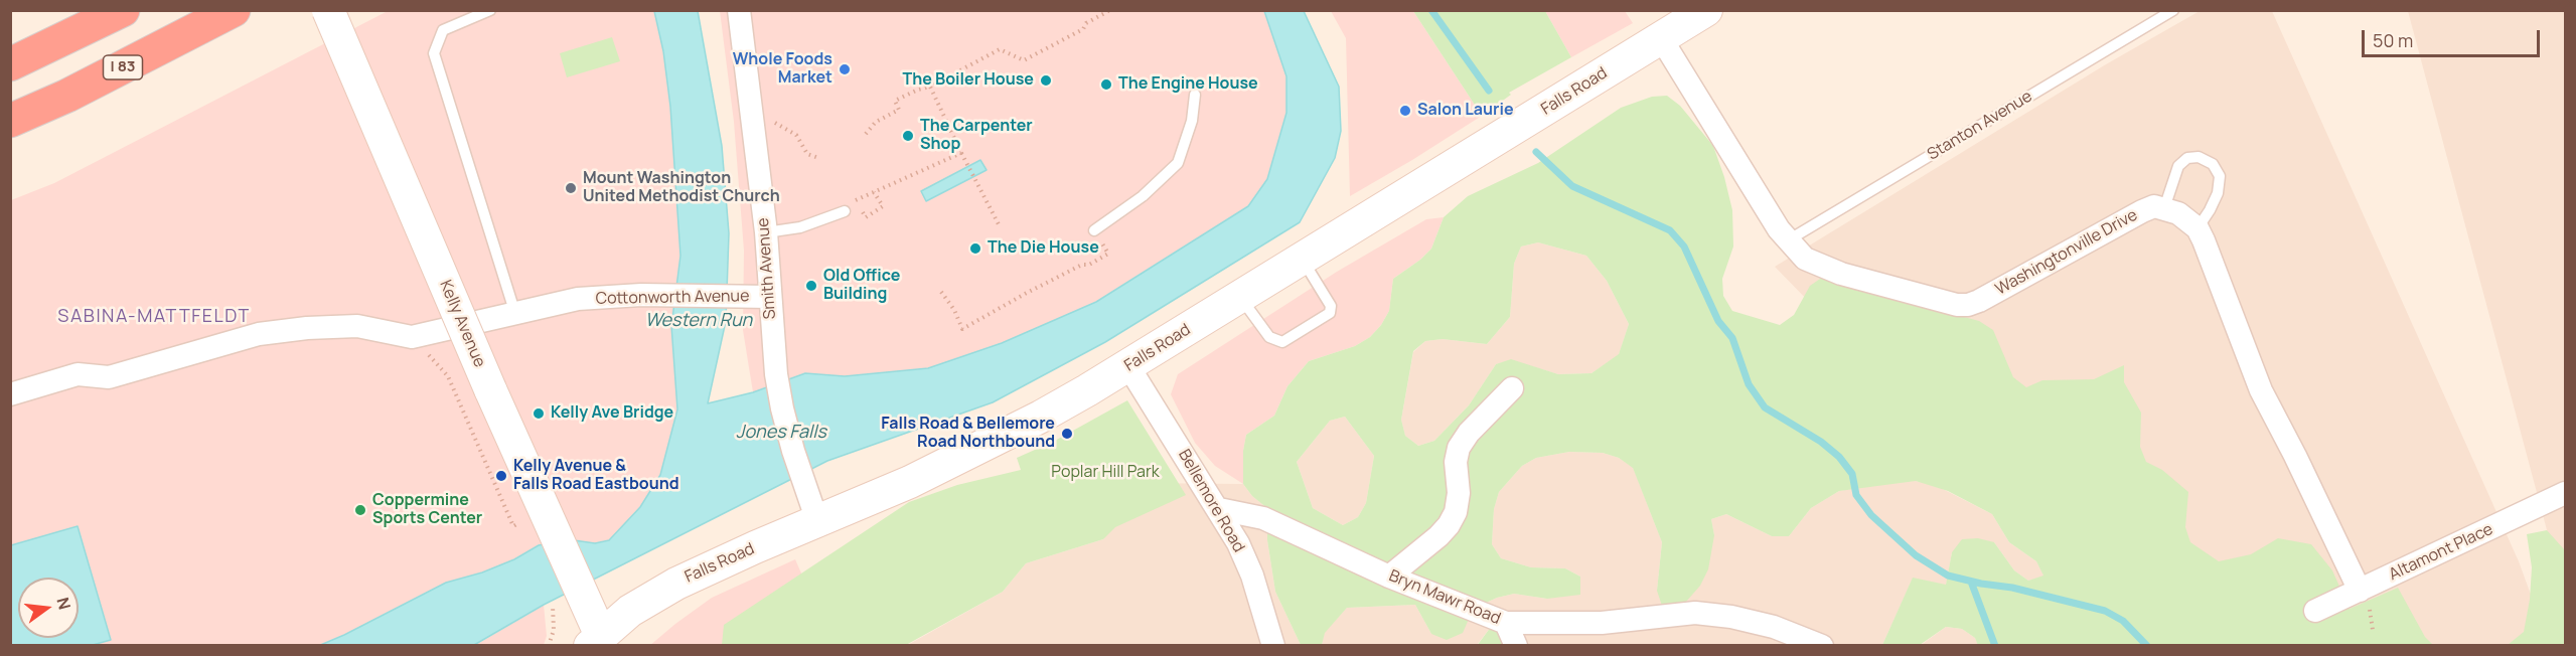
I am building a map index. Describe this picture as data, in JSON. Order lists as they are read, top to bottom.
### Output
{
  "streets": {
    "highway": ["I 83"],
    "main road": ["Falls Road", "Kelly Avenue"],
    "street": [
      "Washingtonville Drive",
      "Smith Avenue",
      "Cottonworth Avenue",
      "Bellemore Road",
      "Altamont Place",
      "Bryn Mawr Road"
    ],
    "lane": ["Stanton Avenue"]
  },
  "crossings": [
    ["Falls Road", "Washingtonville Drive"],
    ["Falls Road", "Smith Avenue"],
    ["Falls Road", "Kelly Avenue"],
    ["Falls Road", "Bellemore Road"],
    ["Stanton Avenue", "Washingtonville Drive"],
    ["Smith Avenue", "Cottonworth Avenue"],
    ["Bellemore Road", "Bryn Mawr Road"]
  ],
  "districts": ["SABINA-MATTFELDT"],
  "water": ["Western Run", "Jones Falls"],
  "parks": ["Poplar Hill Park"],
  "places": [
    "Whole Foods Market",
    "The Boiler House",
    "The Engine House",
    "Salon Laurie",
    "The Carpenter Shop",
    "Mount Washington United Methodist Church",
    "The Die House",
    "Old Office Building",
    "Kelly Ave Bridge",
    "Falls Road & Bellemore Road Northbound",
    "Kelly Avenue & Falls Road Eastbound",
    "Coppermine Sports Center"
  ],
  "scale_bar": "50 m",
  "north": "right"
}
